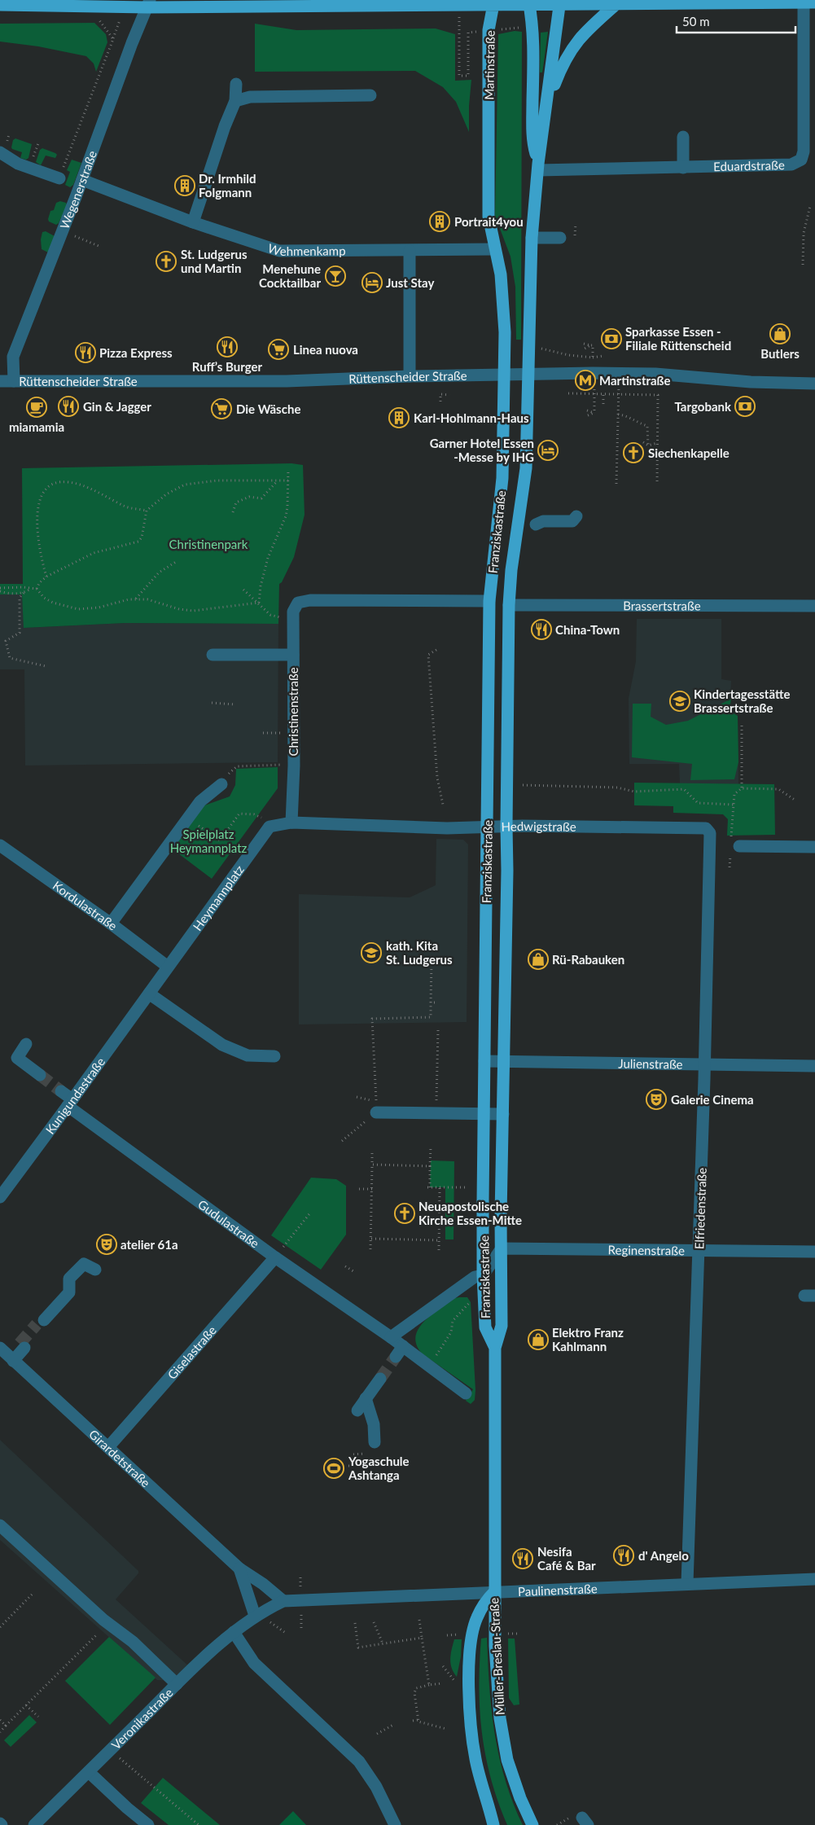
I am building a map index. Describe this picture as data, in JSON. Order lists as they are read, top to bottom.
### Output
{
  "streets": {
    "main road": ["Martinstraße", "Franziskastraße", "Müller-Breslau-Straße"],
    "street": [
      "Eduardstraße",
      "Wegenerstraße",
      "Wehmenkamp",
      "Rüttenscheider Straße",
      "Brassertstraße",
      "Christinenstraße",
      "Hedwigstraße",
      "Heymannplatz",
      "Kordulastraße",
      "Julienstraße",
      "Kunigundastraße",
      "Elfriedenstraße",
      "Gudulastraße",
      "Reginenstraße",
      "Giselastraße",
      "Girardetstraße",
      "Paulinenstraße",
      "Veronikastraße"
    ]
  },
  "crossings": [
    ["Martinstraße", "Wehmenkamp"],
    ["Martinstraße", "Rüttenscheider Straße"],
    ["Martinstraße", "Franziskastraße"],
    ["Wegenerstraße", "Wehmenkamp"],
    ["Wegenerstraße", "Rüttenscheider Straße"],
    ["Rüttenscheider Straße", "Franziskastraße"],
    ["Franziskastraße", "Brassertstraße"],
    ["Franziskastraße", "Christinenstraße"],
    ["Franziskastraße", "Hedwigstraße"],
    ["Franziskastraße", "Julienstraße"],
    ["Franziskastraße", "Reginenstraße"],
    ["Franziskastraße", "Paulinenstraße"],
    ["Franziskastraße", "Müller-Breslau-Straße"],
    ["Christinenstraße", "Hedwigstraße"],
    ["Christinenstraße", "Heymannplatz"],
    ["Hedwigstraße", "Heymannplatz"],
    ["Hedwigstraße", "Elfriedenstraße"],
    ["Heymannplatz", "Kordulastraße"],
    ["Heymannplatz", "Kunigundastraße"],
    ["Kordulastraße", "Kunigundastraße"],
    ["Julienstraße", "Elfriedenstraße"],
    ["Kunigundastraße", "Gudulastraße"],
    ["Elfriedenstraße", "Reginenstraße"],
    ["Elfriedenstraße", "Paulinenstraße"],
    ["Gudulastraße", "Giselastraße"],
    ["Giselastraße", "Girardetstraße"],
    ["Girardetstraße", "Paulinenstraße"],
    ["Paulinenstraße", "Müller-Breslau-Straße"],
    ["Paulinenstraße", "Veronikastraße"]
  ],
  "parks": ["Christinenpark", "Spielplatz Heymannplatz"],
  "places": {
    "building": ["Dr. Irmhild Folgmann", "Portrait4you", "Karl-Hohlmann-Haus"],
    "church": ["St. Ludgerus und Martin", "Siechenkapelle", "Neuapostolische Kirche Essen-Mitte"],
    "bar": ["Menehune Cocktailbar"],
    "hotel": ["Just Stay", "Garner Hotel Essen -Messe by IHG"],
    "shop": ["Butlers", "Rü-Rabauken", "Elektro Franz Kahlmann"],
    "bank": ["Sparkasse Essen - Filiale Rüttenscheid", "Targobank"],
    "restaurant": [
      "Ruff’s Burger",
      "Pizza Express",
      "Gin & Jagger",
      "China-Town",
      "d' Angelo",
      "Nesifa Café & Bar"
    ],
    "supermarket": ["Linea nuova", "Die Wäsche"],
    "metro station": ["Martinstraße"],
    "cafe": ["miamamia"],
    "school or university": ["Kindertagesstätte Brassertstraße", "kath. Kita St. Ludgerus"],
    "theatre": ["Galerie Cinema", "atelier 61a"],
    "sports": ["Yogaschule Ashtanga"]
  },
  "scale_bar": "50 m"
}
